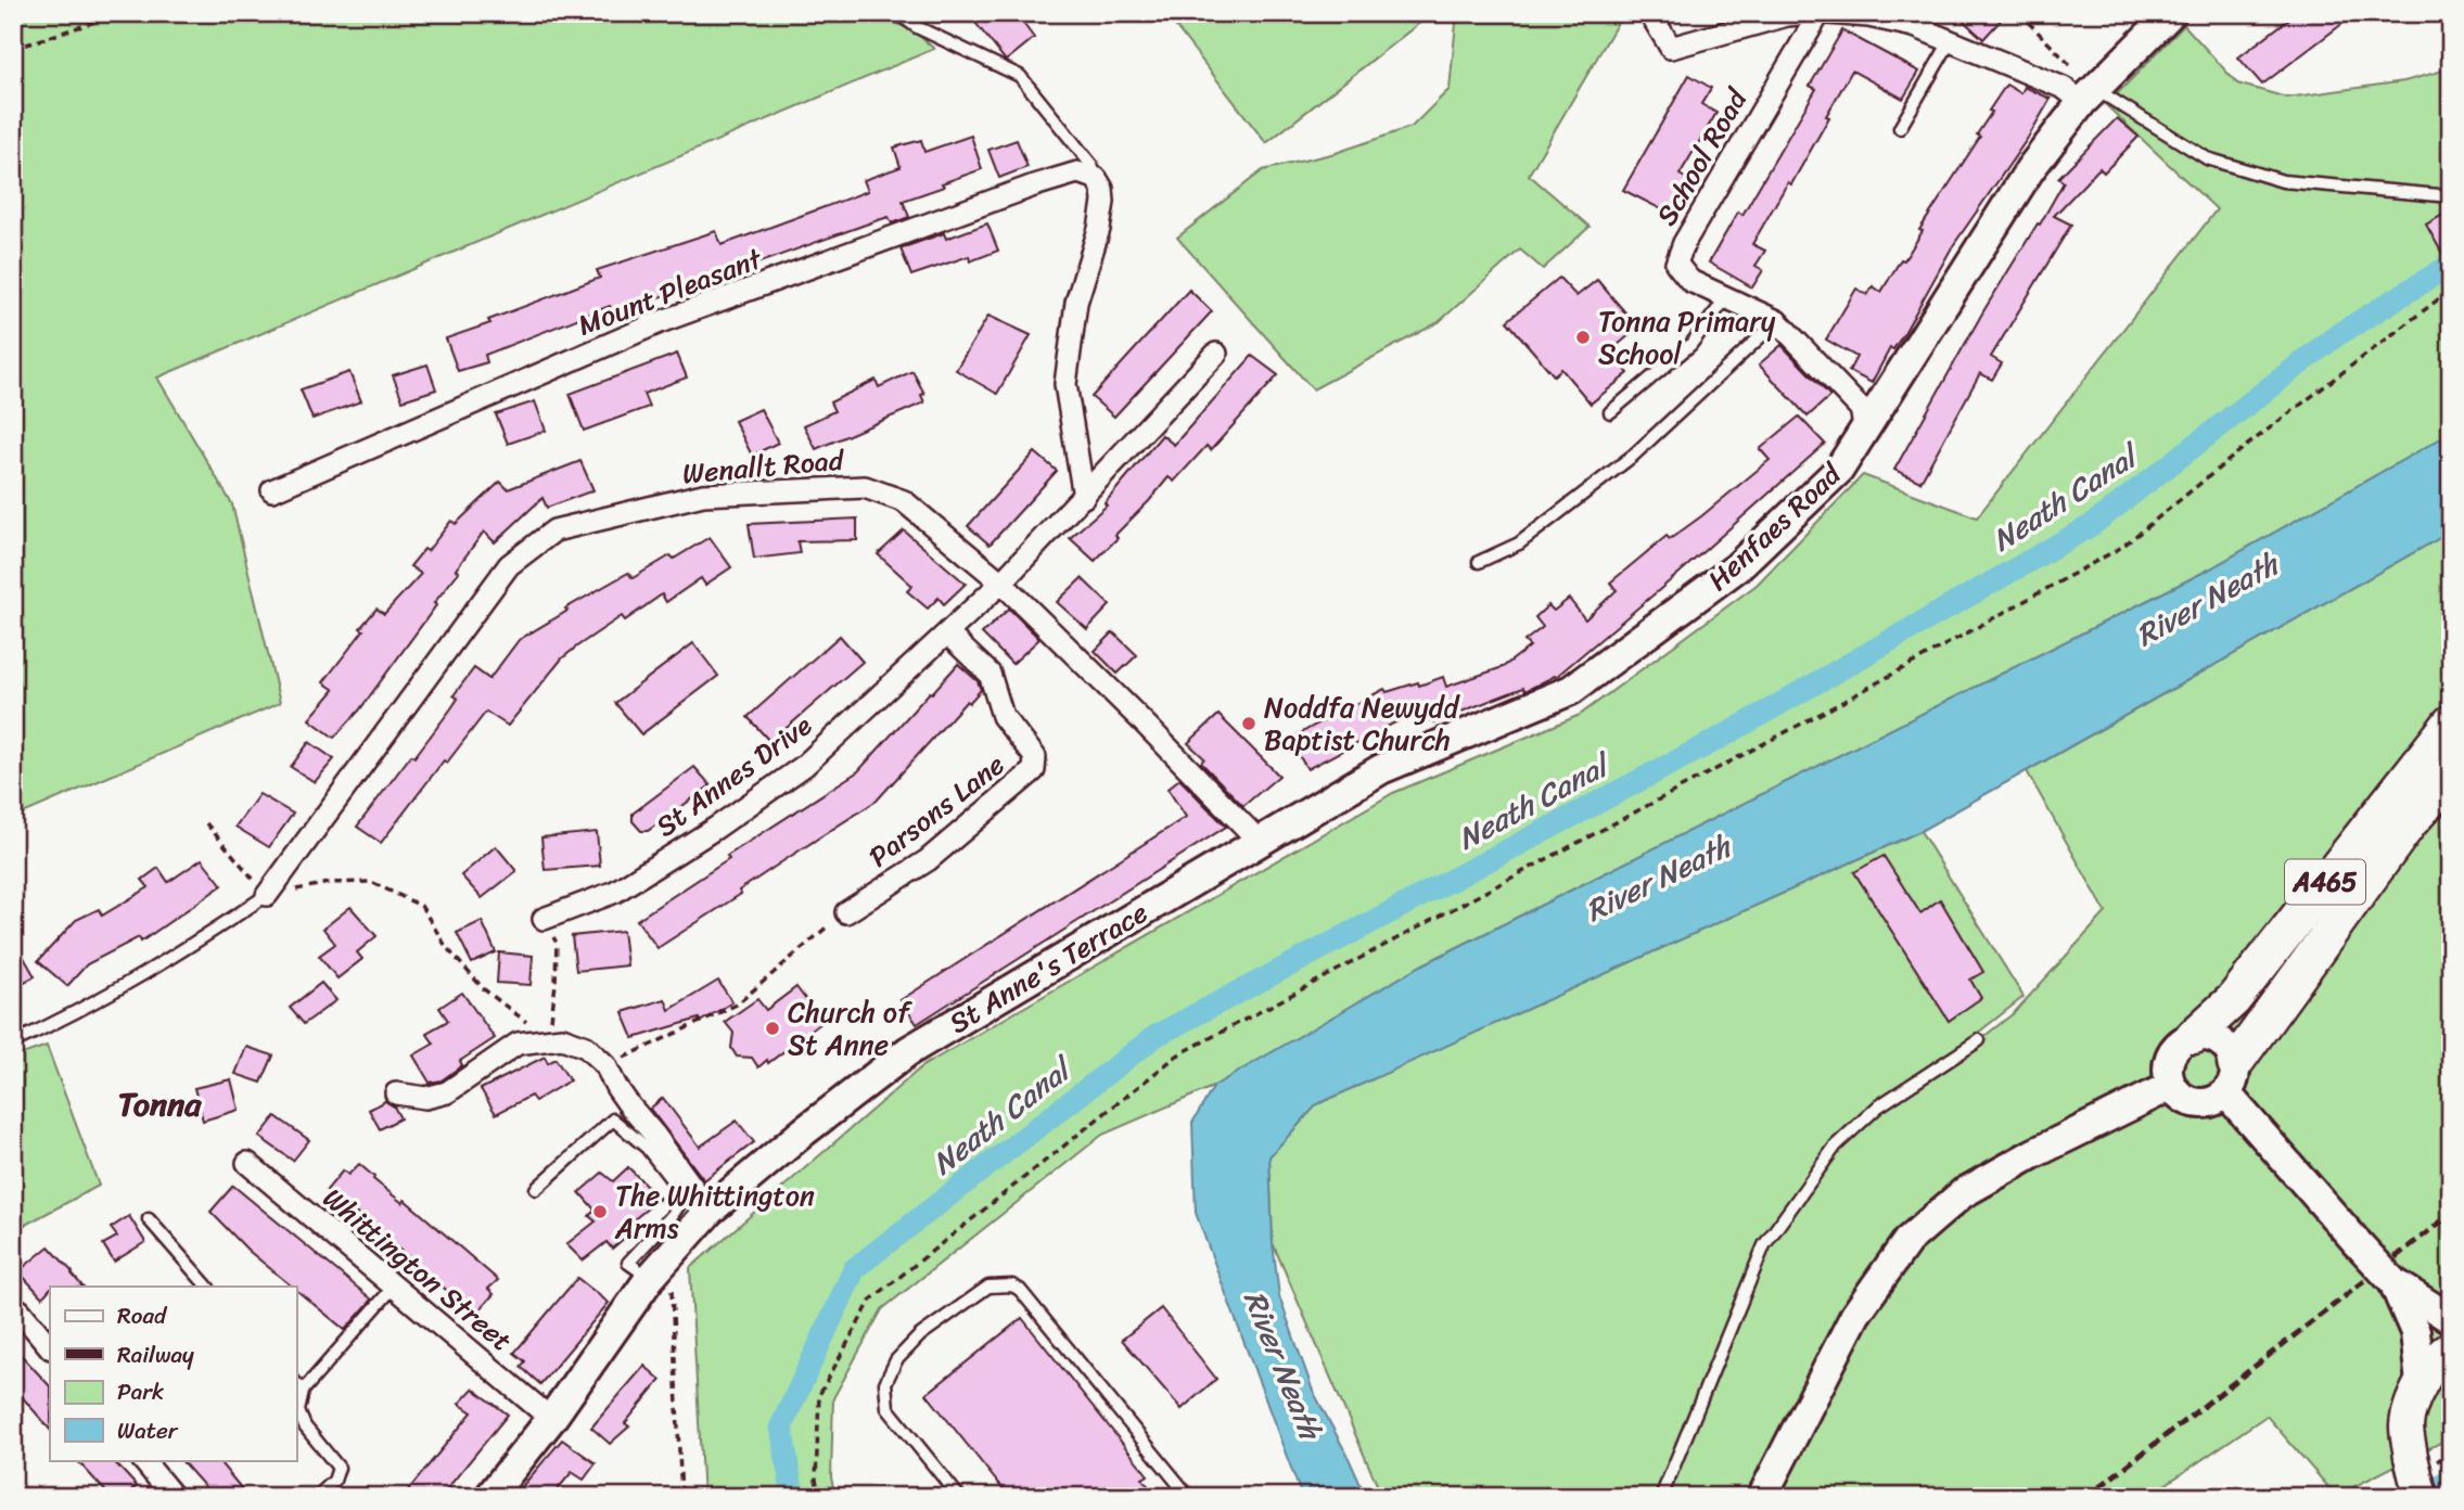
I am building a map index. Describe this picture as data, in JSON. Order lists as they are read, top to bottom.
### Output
{
  "streets": {
    "highway": ["A465"],
    "main road": ["Henfaes Road", "St Anne's Terrace"],
    "street": [
      "School Road",
      "Mount Pleasant",
      "Wenallt Road",
      "St Annes Drive",
      "Parsons Lane",
      "Whittington Street"
    ]
  },
  "crossings": [
    ["School Road", "Henfaes Road"],
    ["Wenallt Road", "Henfaes Road"],
    ["Wenallt Road", "St Annes Drive"],
    ["Wenallt Road", "St Anne's Terrace"],
    ["Henfaes Road", "St Anne's Terrace"],
    ["St Annes Drive", "Parsons Lane"],
    ["St Anne's Terrace", "Whittington Street"]
  ],
  "districts": ["Tonna"],
  "water": ["Neath Canal", "River Neath"],
  "places": [
    "Tonna Primary School",
    "Noddfa Newydd Baptist Church",
    "Church of St Anne",
    "The Whittington Arms"
  ],
  "legend": [
    "Road",
    "Railway",
    "Park",
    "Water"
  ]
}
